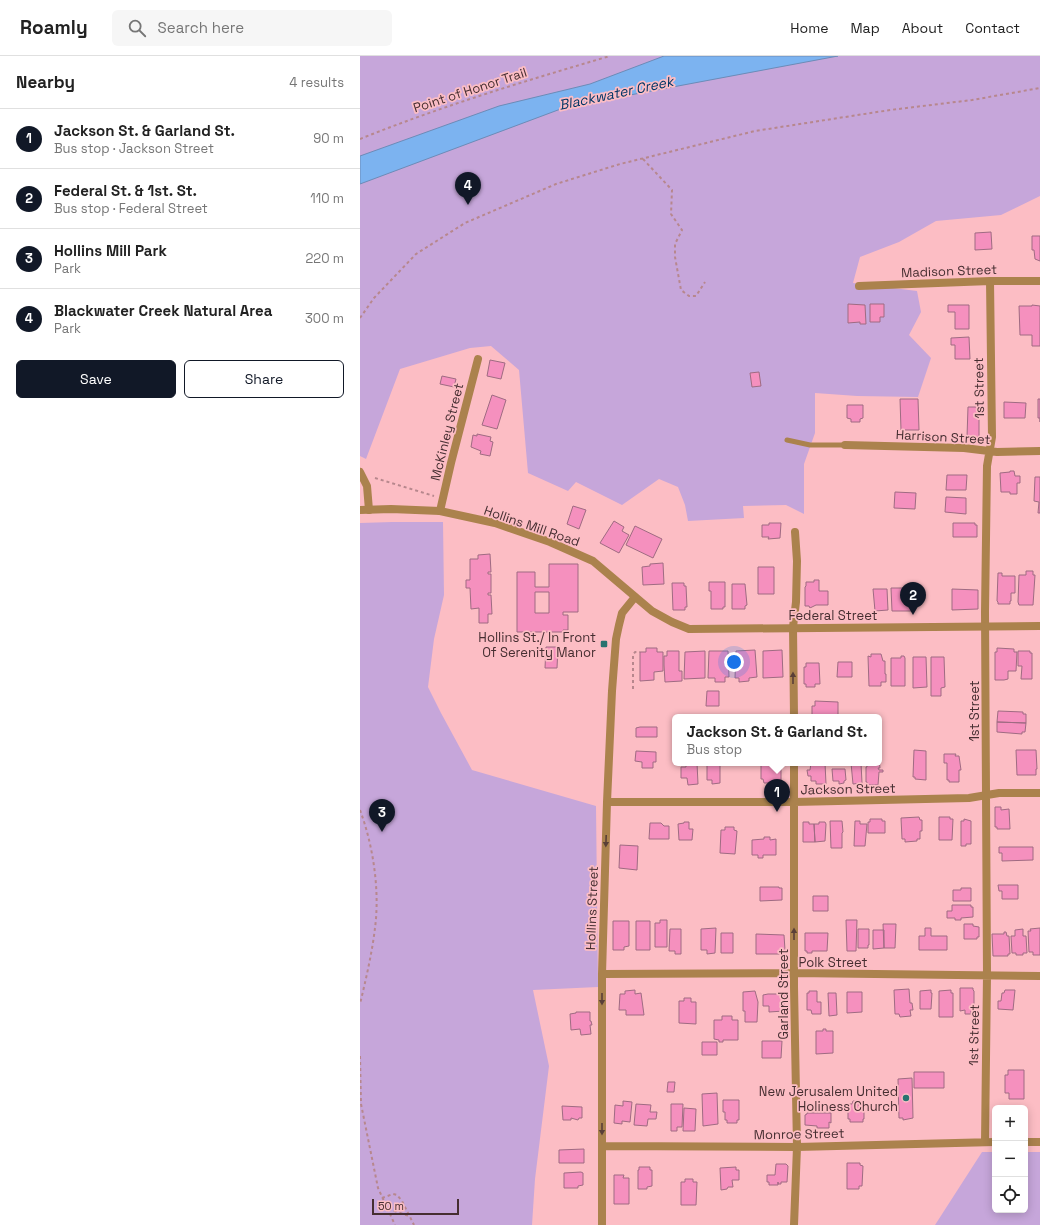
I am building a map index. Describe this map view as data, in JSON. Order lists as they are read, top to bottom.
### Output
{
  "streets": {
    "street": [
      "Madison Street",
      "1st Street",
      "McKinley Street",
      "Harrison Street",
      "Hollins Mill Road",
      "Federal Street",
      "Jackson Street",
      "Hollins Street",
      "Polk Street",
      "Garland Street",
      "Monroe Street"
    ],
    "path": ["Point of Honor Trail"]
  },
  "crossings": [
    ["Madison Street", "1st Street"],
    ["1st Street", "Harrison Street"],
    ["1st Street", "Federal Street"],
    ["1st Street", "Jackson Street"],
    ["1st Street", "Polk Street"],
    ["1st Street", "Monroe Street"],
    ["McKinley Street", "Hollins Mill Road"],
    ["Hollins Mill Road", "Federal Street"],
    ["Hollins Mill Road", "Hollins Street"],
    ["Federal Street", "Hollins Street"],
    ["Jackson Street", "Hollins Street"],
    ["Jackson Street", "Garland Street"],
    ["Hollins Street", "Polk Street"],
    ["Hollins Street", "Monroe Street"],
    ["Polk Street", "Garland Street"],
    ["Garland Street", "Monroe Street"]
  ],
  "one_way": ["Hollins Street", "Garland Street"],
  "water": ["Blackwater Creek"],
  "places": {
    "transit": ["Hollins St./ In Front Of Serenity Manor"],
    "other": ["New Jerusalem United Holiness Church"]
  },
  "scale_bar": "50 m",
  "page": {
    "header": "Roamly",
    "search": "Search here",
    "nav": [
      "Home",
      "Map",
      "About",
      "Contact"
    ],
    "heading": ["Nearby", "4 results"],
    "list": [
      {
        "mark": "1",
        "name": "Jackson St. & Garland St.",
        "note": "Bus stop · Jackson Street",
        "value": "90 m"
      },
      {
        "mark": "2",
        "name": "Federal St. & 1st. St.",
        "note": "Bus stop · Federal Street",
        "value": "110 m"
      },
      {
        "mark": "3",
        "name": "Hollins Mill Park",
        "note": "Park",
        "value": "220 m"
      },
      {
        "mark": "4",
        "name": "Blackwater Creek Natural Area",
        "note": "Park",
        "value": "300 m"
      }
    ],
    "pins": [
      "4",
      "2",
      "1",
      "3"
    ],
    "buttons": ["Save", "Share"],
    "popup": ["Jackson St. & Garland St.", "Bus stop"],
    "map_buttons": ["+", "−"],
    "scale": "50 m"
  }
}
